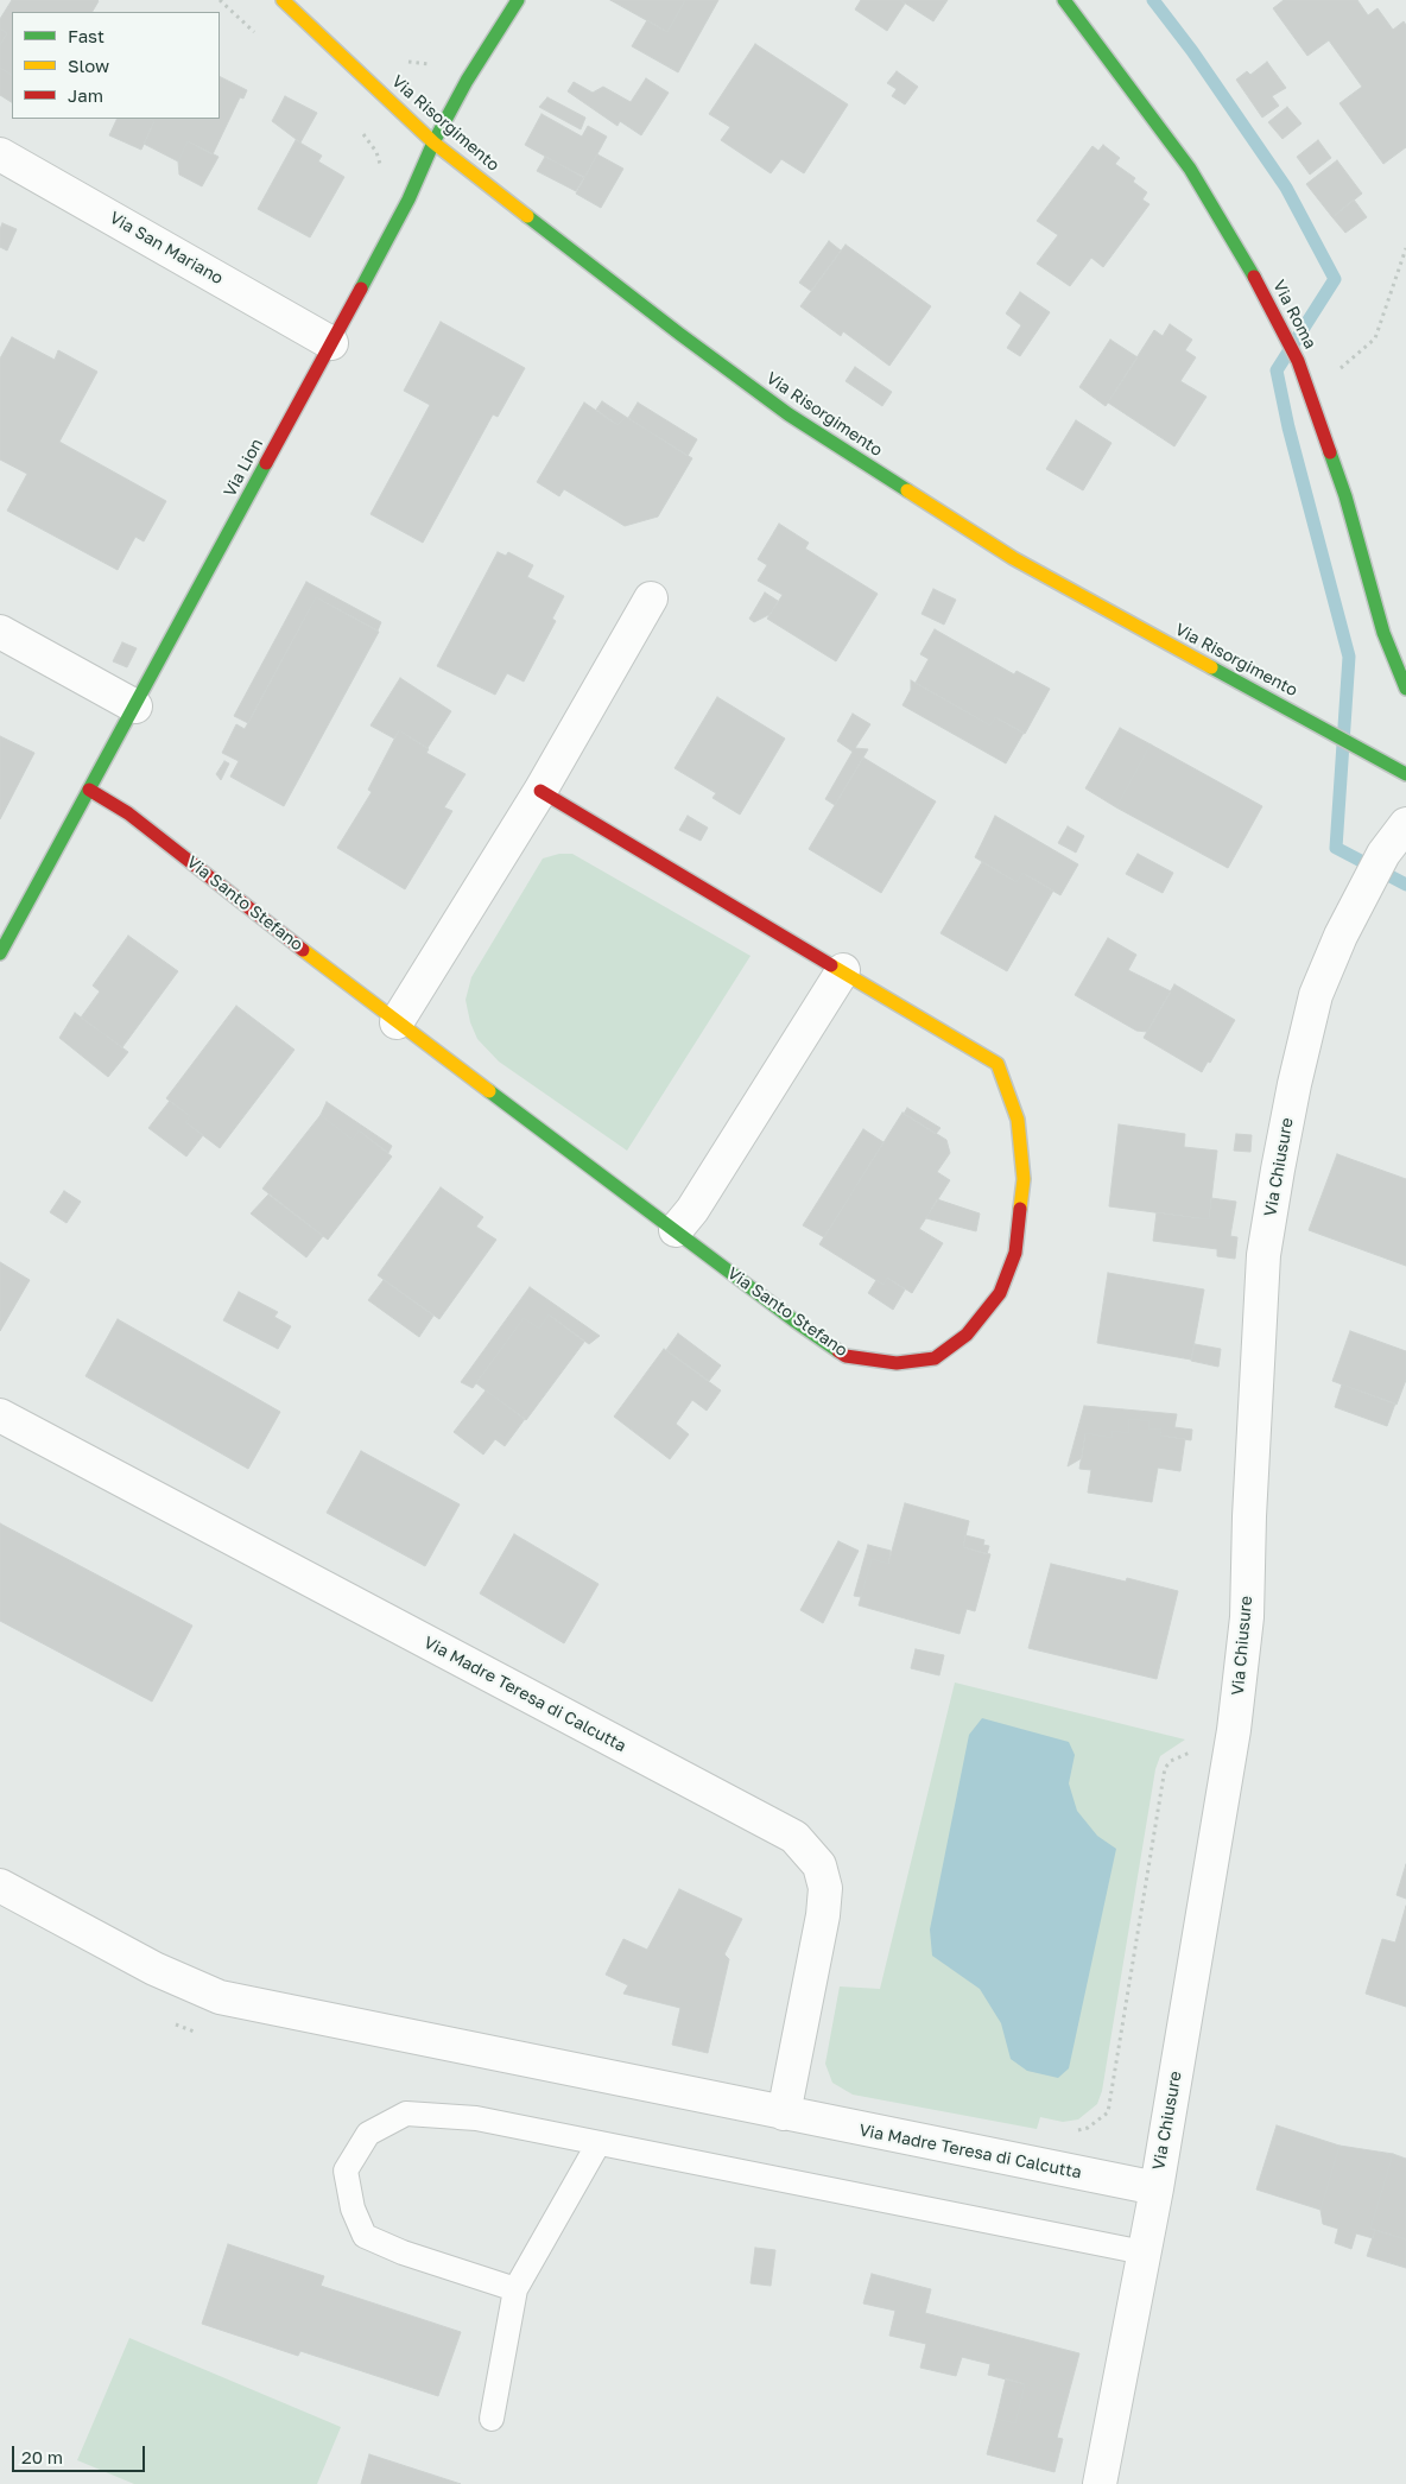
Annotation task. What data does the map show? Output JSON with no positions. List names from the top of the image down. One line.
{"streets":{"street":["Via Risorgimento","Via San Mariano","Via Roma","Via Lion","Via Santo Stefano","Via Chiusure","Via Madre Teresa di Calcutta"]},"crossings":[["Via Risorgimento","Via Lion"],["Via San Mariano","Via Lion"],["Via Lion","Via Santo Stefano"],["Via Chiusure","Via Madre Teresa di Calcutta"]],"legend":["Fast","Slow","Jam"],"scale_bar":"20 m"}
